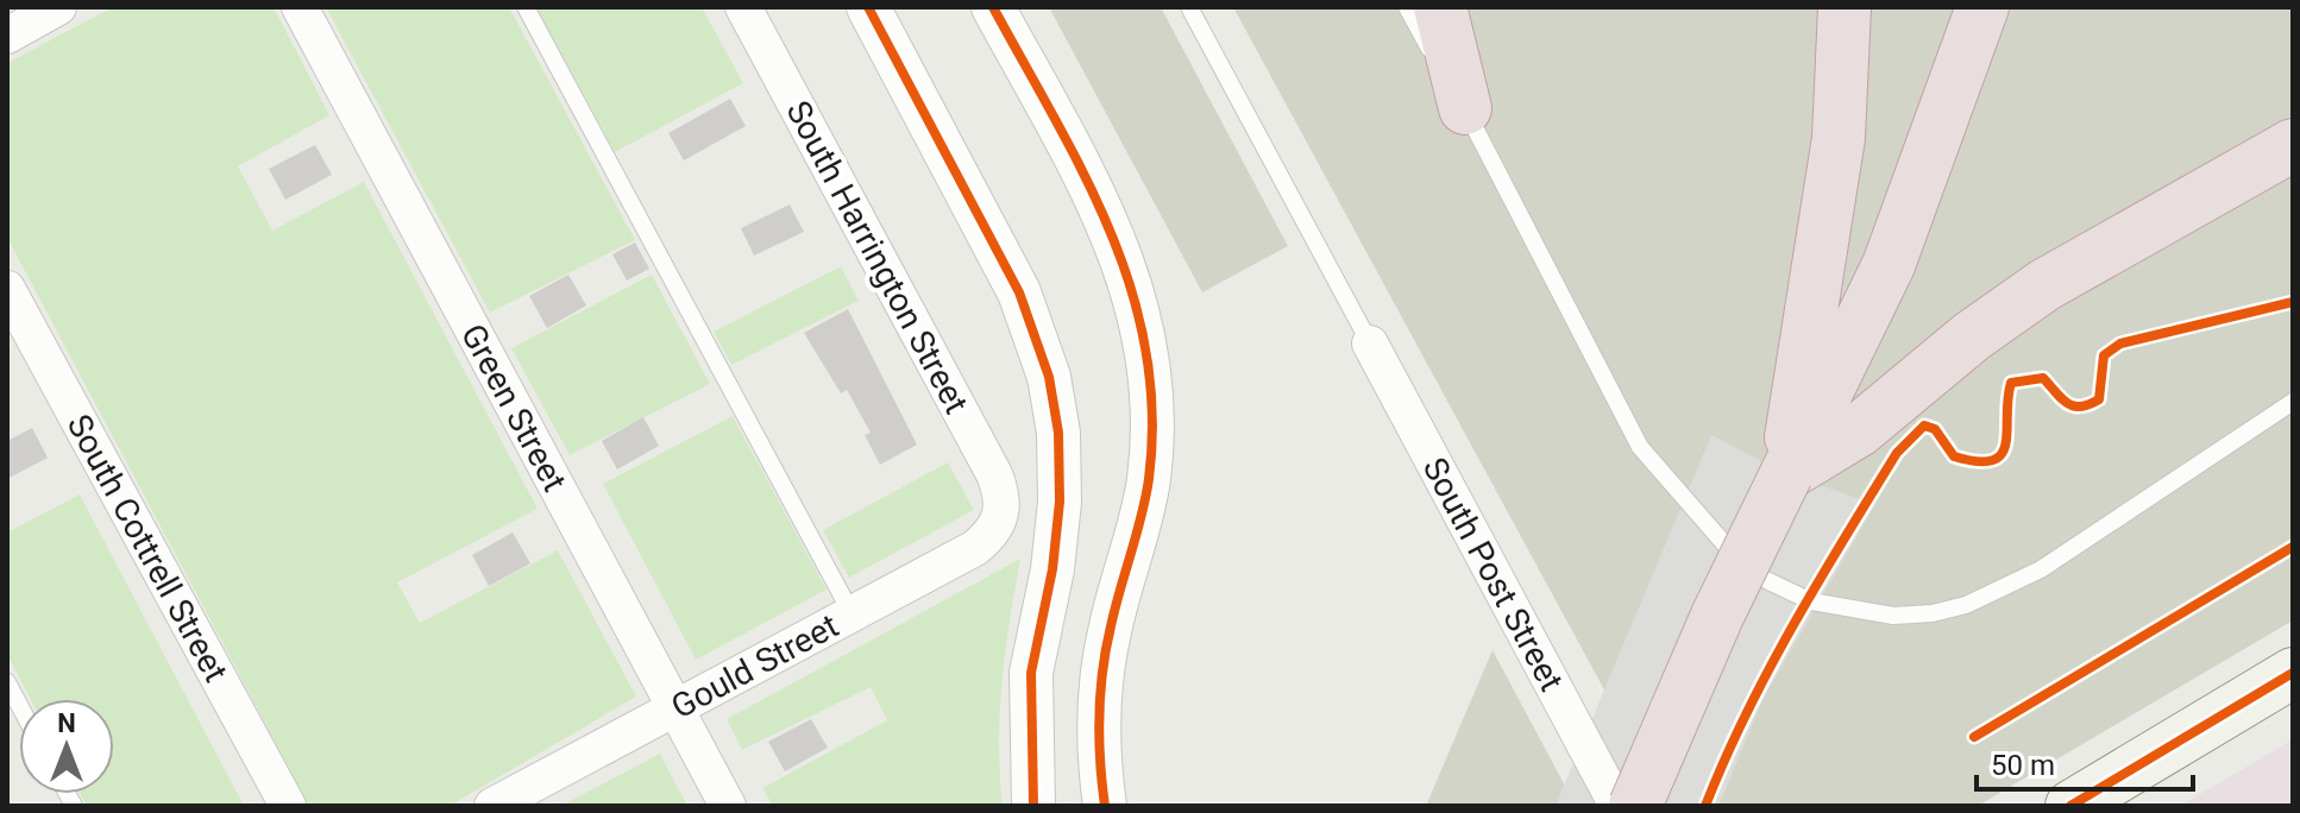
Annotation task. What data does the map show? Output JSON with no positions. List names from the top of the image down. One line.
{"streets":{"street":["South Harrington Street","Green Street","South Cottrell Street","South Post Street","Gould Street"]},"crossings":[["South Harrington Street","Gould Street"],["Green Street","Gould Street"]],"scale_bar":"50 m","north":"top"}
